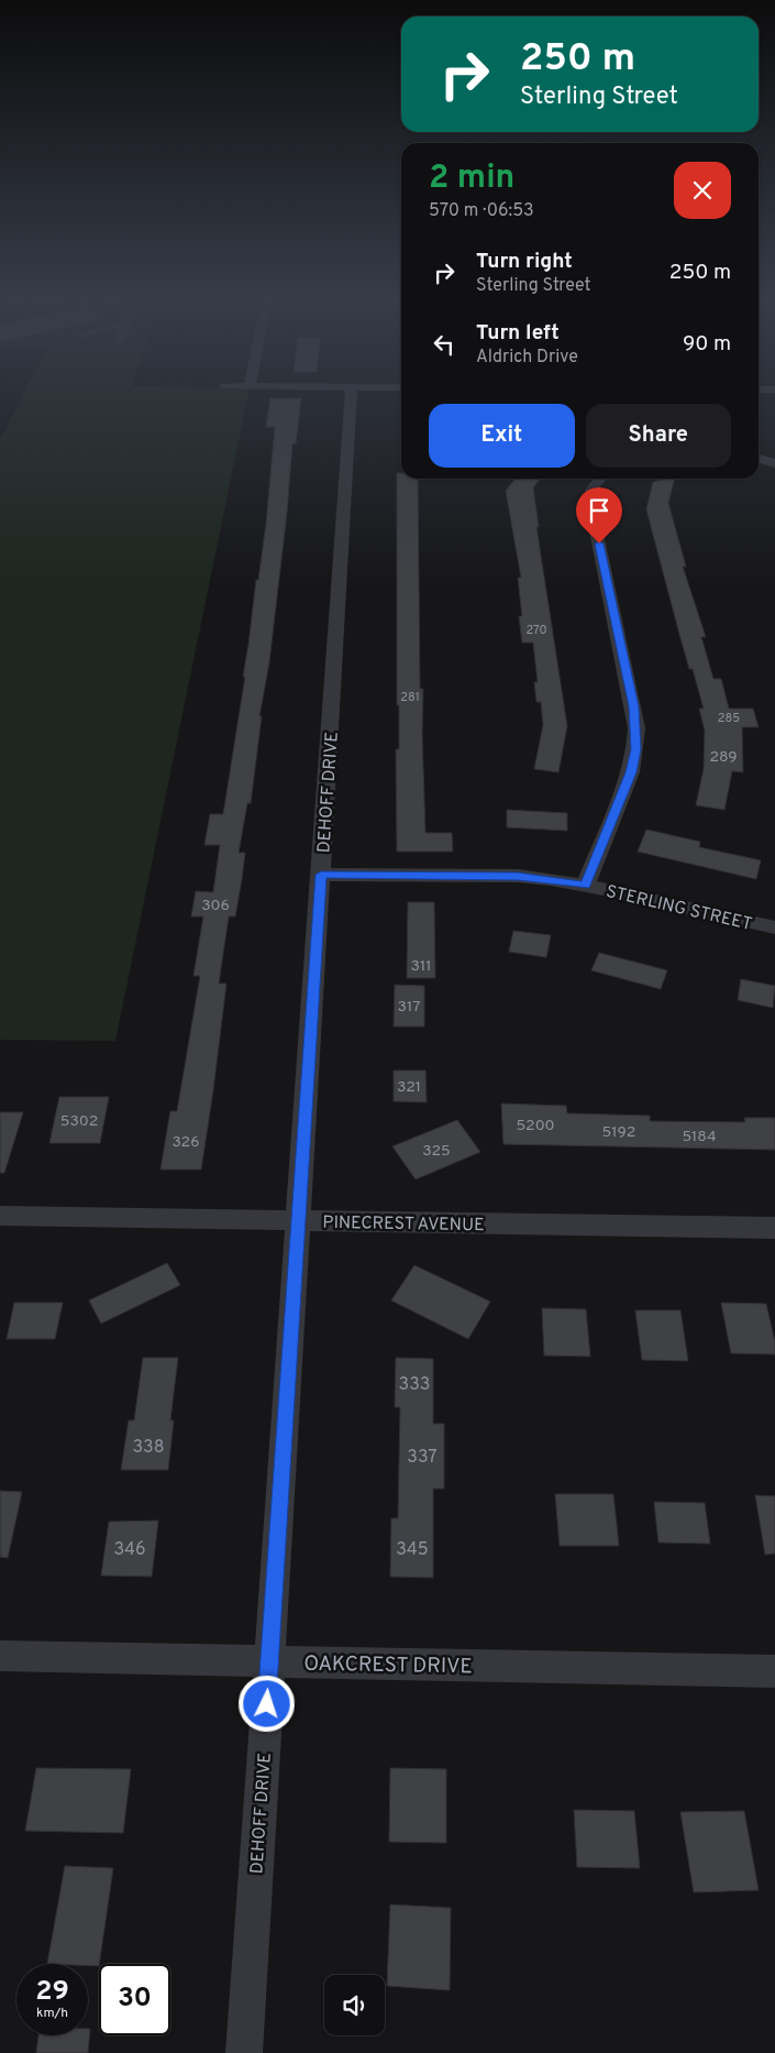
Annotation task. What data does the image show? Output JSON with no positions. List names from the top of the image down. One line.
{"streets":{"street":["DEHOFF DRIVE","STERLING STREET","PINECREST AVENUE","OAKCREST DRIVE"]},"crossings":[["DEHOFF DRIVE","STERLING STREET"],["DEHOFF DRIVE","PINECREST AVENUE"],["DEHOFF DRIVE","OAKCREST DRIVE"]],"house_numbers":["270","281","285","289","306","311","317","321","5302","5200","5192","5184","326","325","333","338","337","346","345"],"page":{"turn":["250 m","Sterling Street"],"heading":["2 min","570 m · 06:53"],"list":[{"name":"Turn right","note":"Sterling Street","value":"250 m"},{"name":"Turn left","note":"Aldrich Drive","value":"90 m"}],"buttons":["Exit","Share"],"speed":"29 km/h","limit":"30"}}
